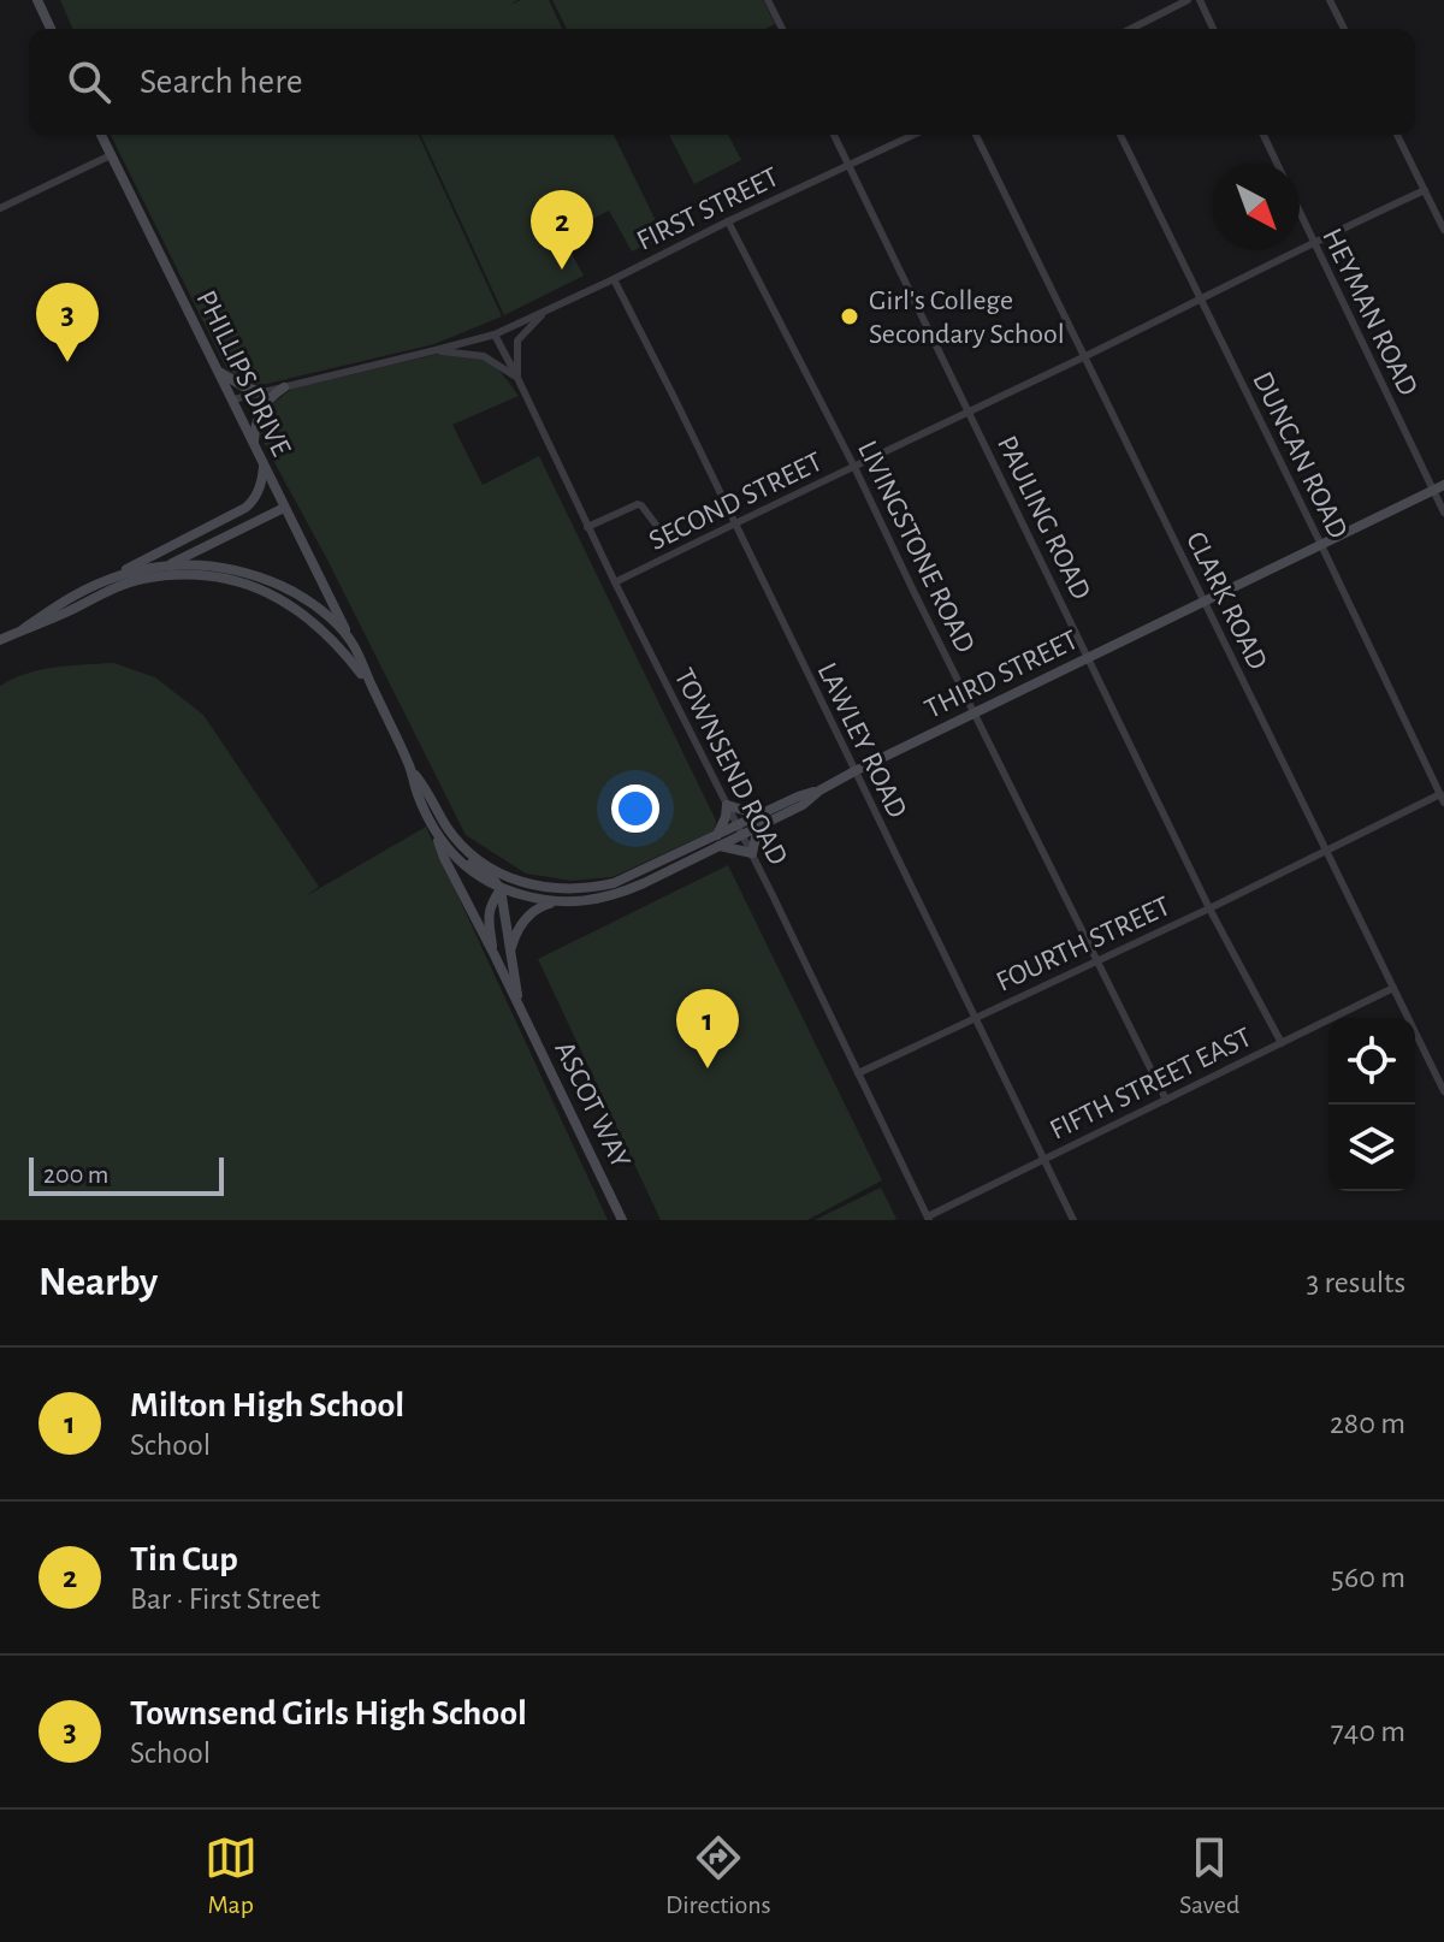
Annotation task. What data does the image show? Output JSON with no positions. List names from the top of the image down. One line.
{"streets":{"main road":["PHILLIPS DRIVE","THIRD STREET","ASCOT WAY"],"street":["FIRST STREET","HEYMAN ROAD","DUNCAN ROAD","SECOND STREET","PAULING ROAD","LIVINGSTONE ROAD","CLARK ROAD","LAWLEY ROAD","TOWNSEND ROAD","FOURTH STREET","FIFTH STREET EAST"]},"crossings":[["FIRST STREET","PHILLIPS DRIVE"],["FIRST STREET","PAULING ROAD"],["FIRST STREET","LIVINGSTONE ROAD"],["FIRST STREET","LAWLEY ROAD"],["FIRST STREET","TOWNSEND ROAD"],["HEYMAN ROAD","SECOND STREET"],["HEYMAN ROAD","THIRD STREET"],["DUNCAN ROAD","SECOND STREET"],["DUNCAN ROAD","THIRD STREET"],["DUNCAN ROAD","FOURTH STREET"],["SECOND STREET","PAULING ROAD"],["SECOND STREET","LIVINGSTONE ROAD"],["SECOND STREET","CLARK ROAD"],["SECOND STREET","LAWLEY ROAD"],["SECOND STREET","TOWNSEND ROAD"],["PAULING ROAD","THIRD STREET"],["PAULING ROAD","FOURTH STREET"],["PAULING ROAD","FIFTH STREET EAST"],["LIVINGSTONE ROAD","THIRD STREET"],["LIVINGSTONE ROAD","FOURTH STREET"],["LIVINGSTONE ROAD","FIFTH STREET EAST"],["CLARK ROAD","THIRD STREET"],["CLARK ROAD","FOURTH STREET"],["CLARK ROAD","FIFTH STREET EAST"],["THIRD STREET","LAWLEY ROAD"],["THIRD STREET","TOWNSEND ROAD"],["LAWLEY ROAD","FOURTH STREET"],["LAWLEY ROAD","FIFTH STREET EAST"],["TOWNSEND ROAD","FOURTH STREET"],["TOWNSEND ROAD","FIFTH STREET EAST"]],"places":["Girl's College Secondary School"],"scale_bar":"200 m","north":"bottom right","page":{"search":"Search here","pins":["2","3","1"],"scale":"200 m","heading":["Nearby","3 results"],"list":[{"mark":"1","name":"Milton High School","note":"School","value":"280 m"},{"mark":"2","name":"Tin Cup","note":"Bar · First Street","value":"560 m"},{"mark":"3","name":"Townsend Girls High School","note":"School","value":"740 m"}],"nav":["Map","Directions","Saved"]}}
